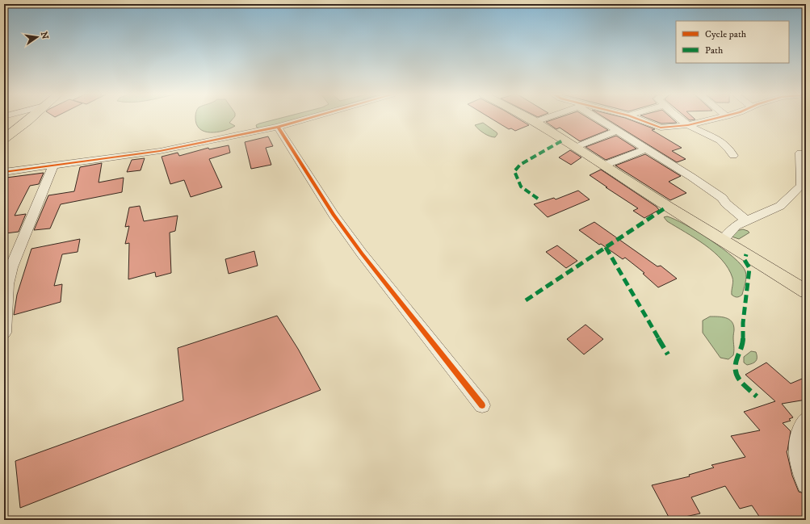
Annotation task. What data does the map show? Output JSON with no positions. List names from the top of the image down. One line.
{"legend":["Cycle path","Path"],"north":"right"}
